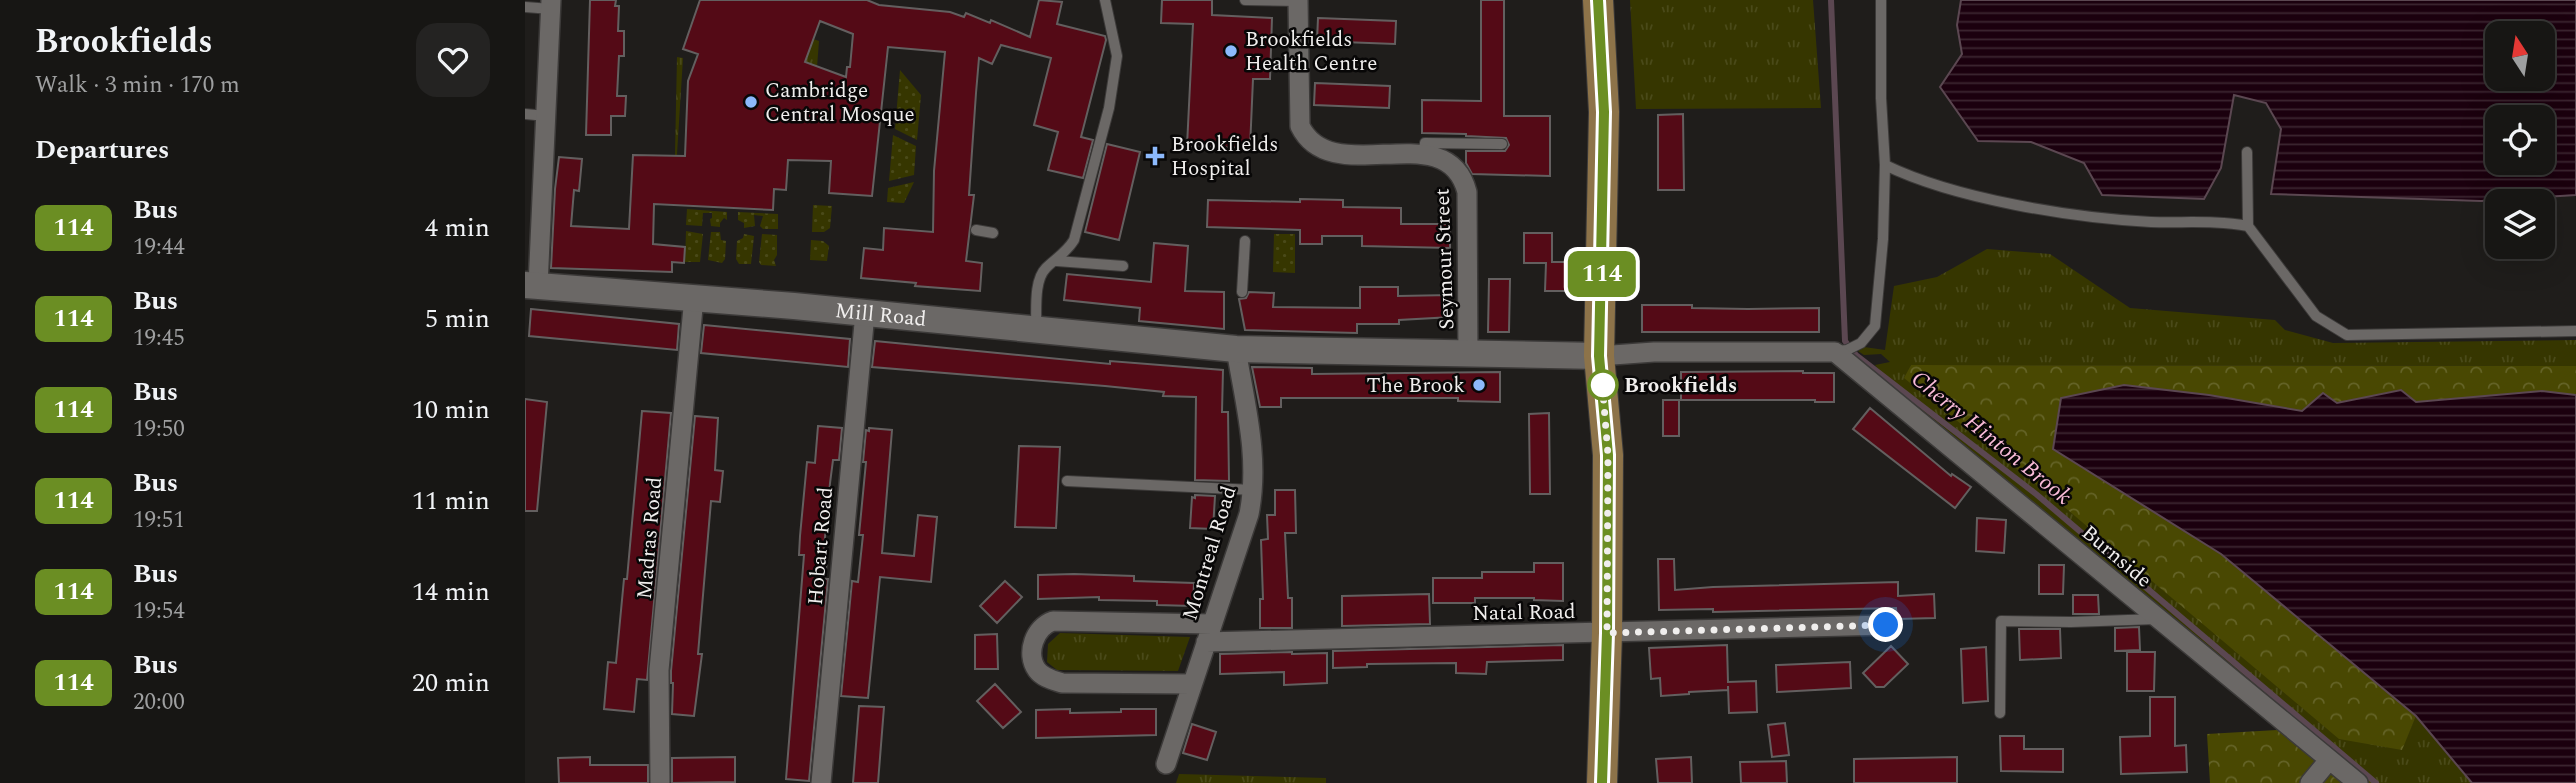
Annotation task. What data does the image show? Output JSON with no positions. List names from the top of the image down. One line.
{"streets":{"street":["Seymour Street","Mill Road","Madras Road","Hobart Road","Montreal Road","Burnside","Natal Road"]},"crossings":[["Mill Road","Madras Road"],["Mill Road","Hobart Road"],["Mill Road","Montreal Road"],["Montreal Road","Natal Road"]],"water":["Cherry Hinton Brook"],"places":{"other":["Brookfields Health Centre","Cambridge Central Mosque","The Brook","Brookfields"],"health":["Brookfields Hospital"]},"lines":["bus line 114"],"north":"top","page":{"heading":[["Brookfields","Walk · 3 min · 170 m"],"Departures"],"on_map":"114","list":[{"mark":"114","name":"Bus","note":"19:44","value":"4 min"},{"mark":"114","name":"Bus","note":"19:45","value":"5 min"},{"mark":"114","name":"Bus","note":"19:50","value":"10 min"},{"mark":"114","name":"Bus","note":"19:51","value":"11 min"},{"mark":"114","name":"Bus","note":"19:54","value":"14 min"},{"mark":"114","name":"Bus","note":"20:00","value":"20 min"}]}}
